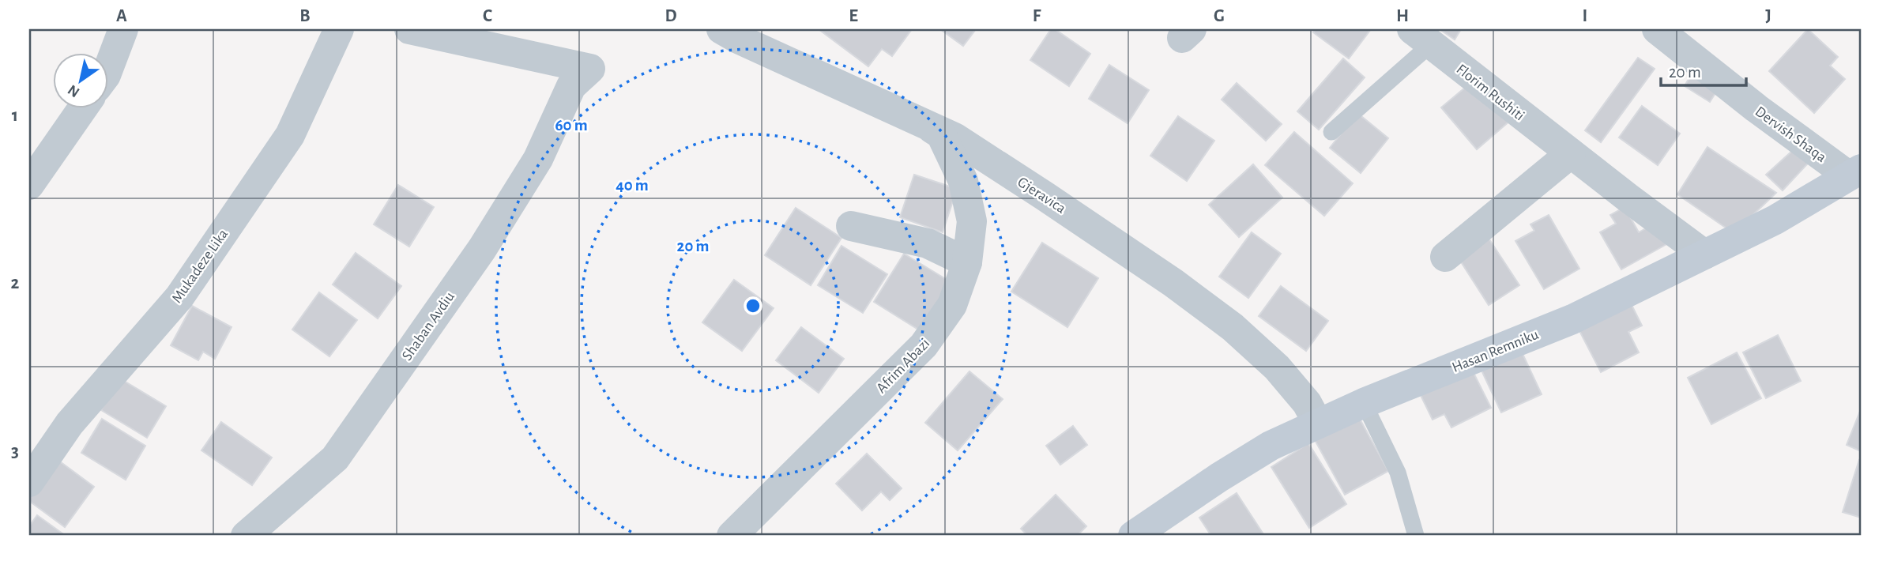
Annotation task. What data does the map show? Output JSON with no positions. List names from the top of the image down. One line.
{"streets":{"street":["Florim Rushiti","Dervish Shaqa","Gjeravica","Mukadeze Lika","Shaban Avdiu","Hasan Remniku","Afrim Abazi"]},"crossings":[["Florim Rushiti","Hasan Remniku"],["Dervish Shaqa","Hasan Remniku"],["Gjeravica","Hasan Remniku"],["Gjeravica","Afrim Abazi"]],"scale_bar":"20 m","north":"bottom left","grid":{"columns":["A","B","C","D","E","F","G","H","I","J"],"rows":["1","2","3"]},"rings":["60 m","40 m","20 m"]}
